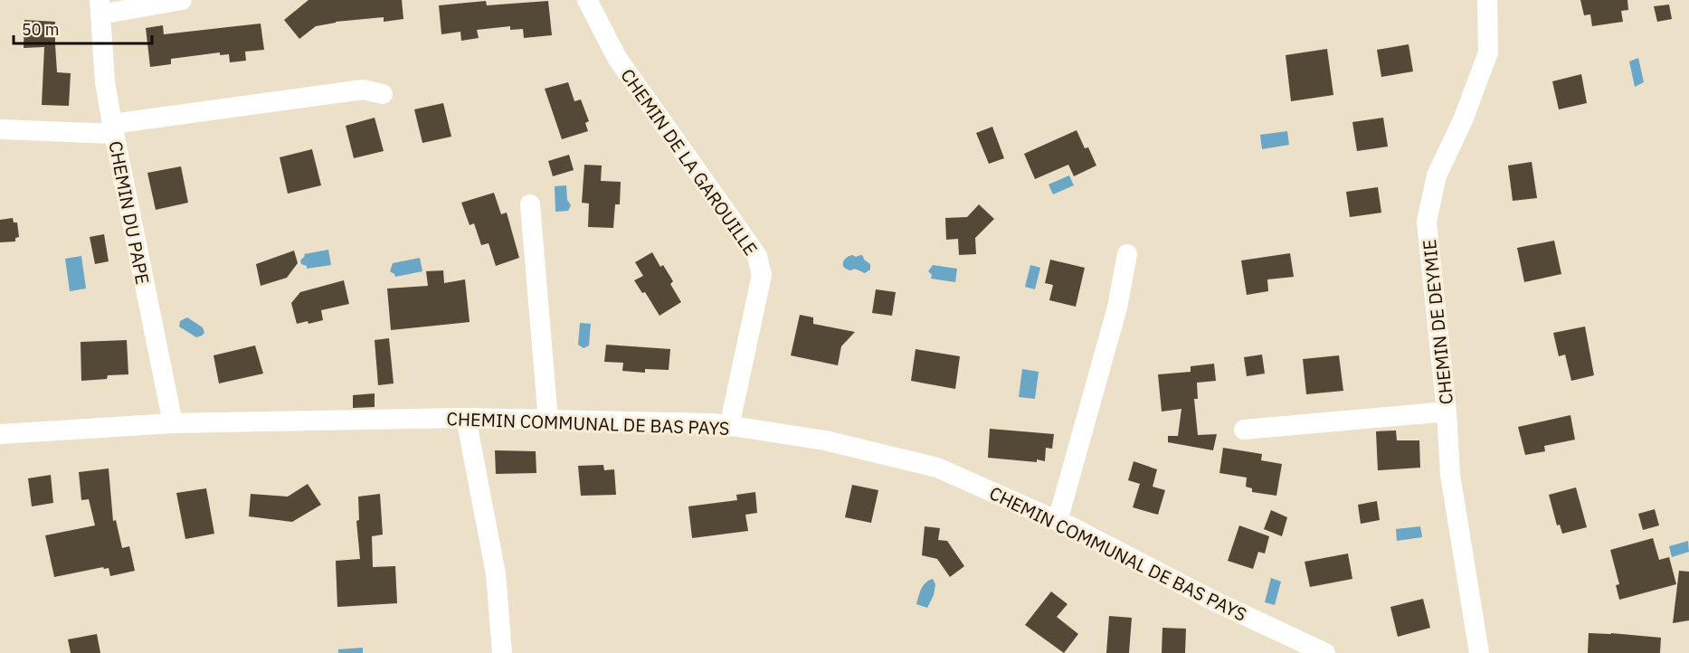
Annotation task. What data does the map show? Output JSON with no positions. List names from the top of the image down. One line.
{"streets":{"street":["CHEMIN DE LA GAROUILLE","CHEMIN DU PAPE","CHEMIN DE DEYMIE","CHEMIN COMMUNAL DE BAS PAYS"]},"crossings":[["CHEMIN DE LA GAROUILLE","CHEMIN COMMUNAL DE BAS PAYS"],["CHEMIN DU PAPE","CHEMIN COMMUNAL DE BAS PAYS"]],"scale_bar":"50 m"}
